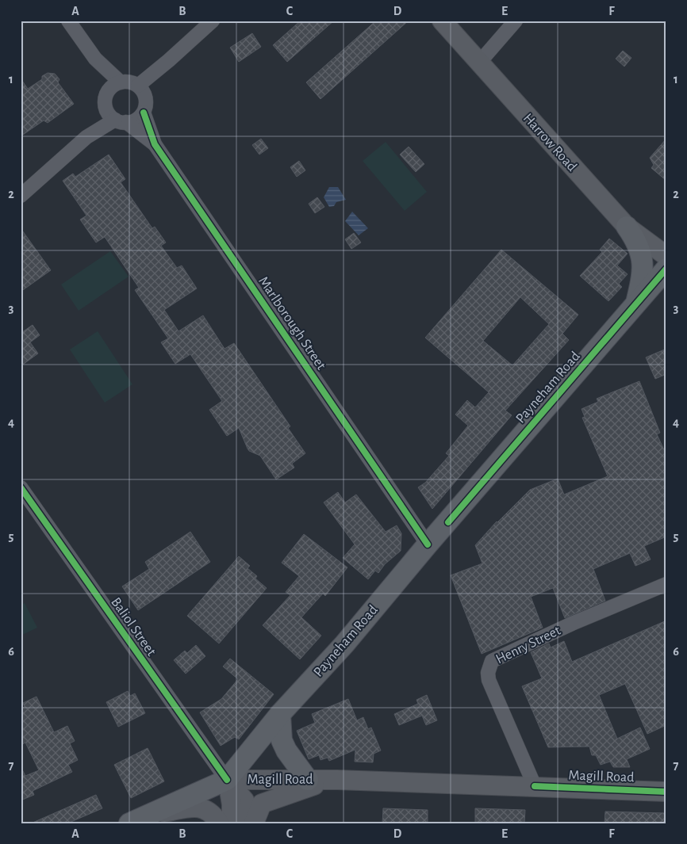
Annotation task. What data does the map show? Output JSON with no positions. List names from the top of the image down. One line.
{"streets":{"main road":["Harrow Road","Payneham Road","Magill Road"],"street":["Marlborough Street","Baliol Street","Henry Street"]},"crossings":[["Marlborough Street","Payneham Road"],["Payneham Road","Baliol Street"],["Payneham Road","Magill Road"],["Baliol Street","Magill Road"],["Henry Street","Magill Road"]],"grid":{"columns":["A","B","C","D","E","F"],"rows":["1","2","3","4","5","6","7"]}}
